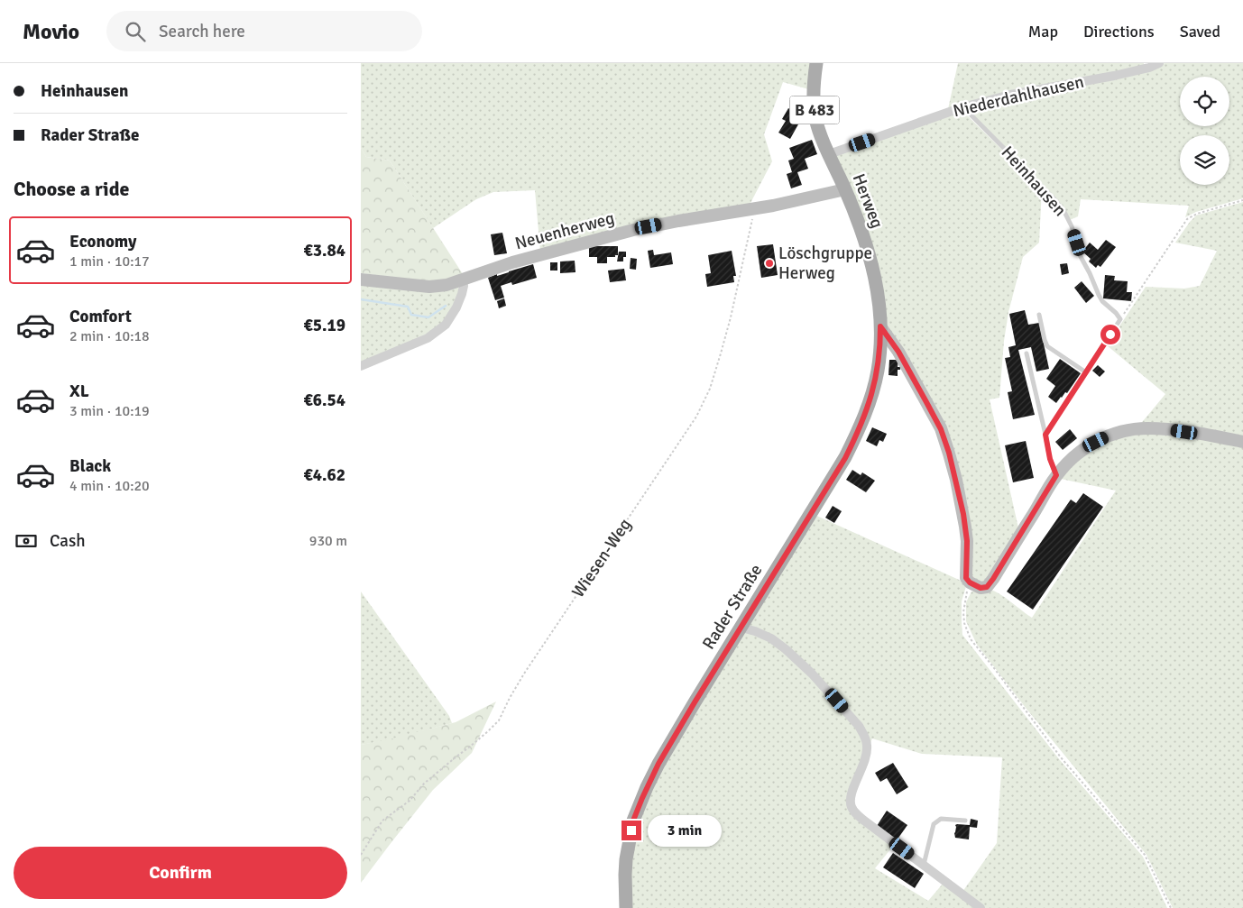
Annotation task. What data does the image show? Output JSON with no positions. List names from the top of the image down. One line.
{"streets":{"main road":["B 483","Herweg","Rader Straße"],"street":["Niederdahlhausen","Neuenherweg"],"lane":["Heinhausen"],"path":["Wiesen-Weg"]},"crossings":[["Niederdahlhausen","Heinhausen"],["Niederdahlhausen","Herweg"],["Herweg","Neuenherweg"],["Herweg","Rader Straße"],["Neuenherweg","Wiesen-Weg"]],"places":["Löschgruppe Herweg"],"page":{"header":"Movio","search":"Search here","nav":["Map","Directions","Saved"],"banner":["Heinhausen","Rader Straße"],"heading":"Choose a ride","list":[{"name":"Economy","note":"1 min · 10:17","value":"€3.84"},{"name":"Comfort","note":"2 min · 10:18","value":"€5.19"},{"name":"XL","note":"3 min · 10:19","value":"€6.54"},{"name":"Black","note":"4 min · 10:20","value":"€4.62"}],"pay":["Cash","930 m"],"bubble":"3 min","buttons":"Confirm"}}
